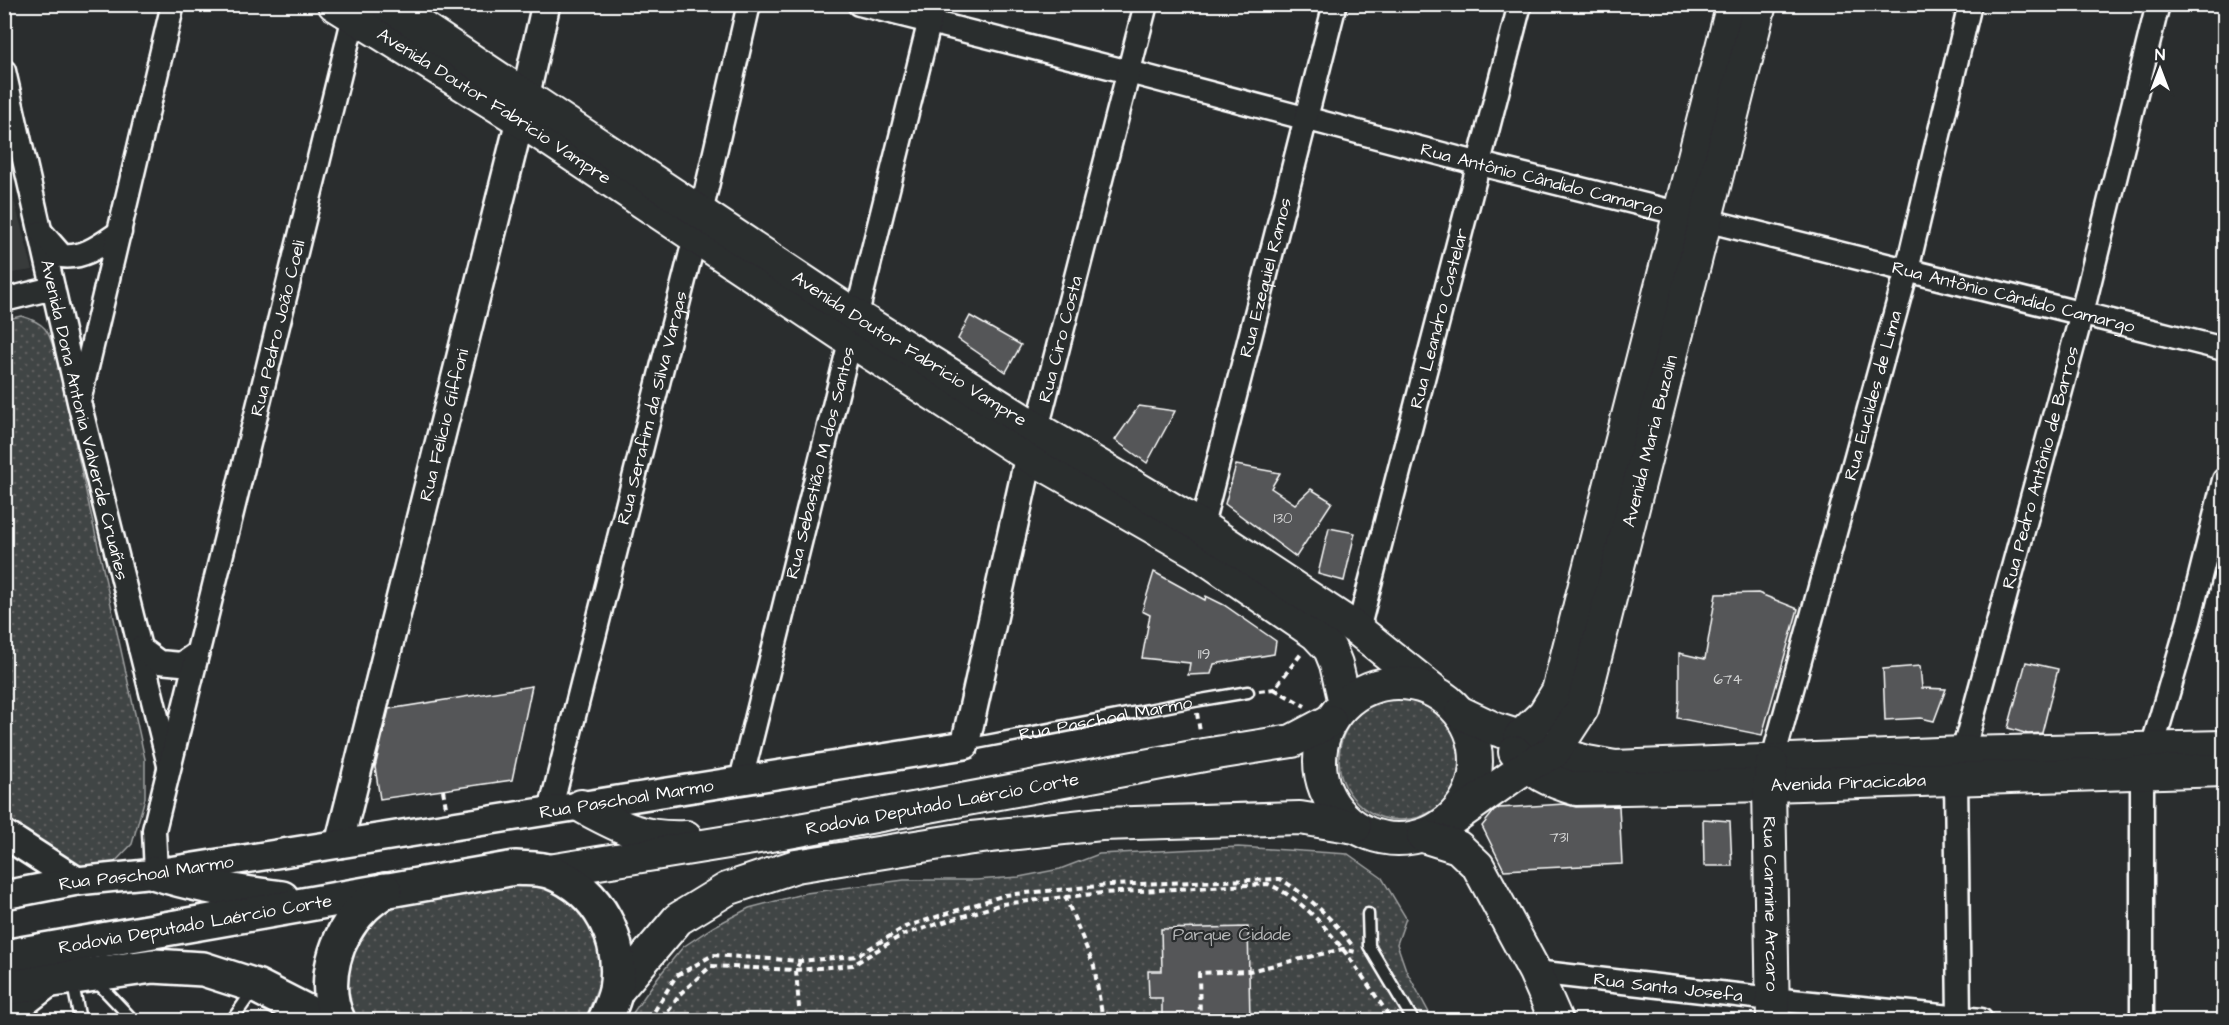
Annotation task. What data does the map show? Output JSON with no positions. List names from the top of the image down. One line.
{"streets":{"main road":["Avenida Doutor Fabricio Vampre","Avenida Maria Buzolin","Avenida Piracicaba","Rodovia Deputado Laércio Corte","Rua Carmine Arcaro"],"street":["Rua Antônio Cândido Camargo","Rua Ezequiel Ramos","Rua Leandro Castelar","Rua Pedro João Coeli","Rua Ciro Costa","Rua Euclides de Lima","Rua Serafim da Silva Vargas","Avenida Dona Antonia Valverde Cruañes","Rua Felício Giffoni","Rua Sebastião M dos Santos","Rua Pedro Antônio de Barros","Rua Paschoal Marmo","Rua Santa Josefa"]},"crossings":[["Avenida Doutor Fabricio Vampre","Rua Ezequiel Ramos"],["Avenida Doutor Fabricio Vampre","Rua Leandro Castelar"],["Avenida Doutor Fabricio Vampre","Rua Pedro João Coeli"],["Avenida Doutor Fabricio Vampre","Rua Ciro Costa"],["Avenida Doutor Fabricio Vampre","Rua Serafim da Silva Vargas"],["Avenida Doutor Fabricio Vampre","Rua Felício Giffoni"],["Avenida Doutor Fabricio Vampre","Avenida Maria Buzolin"],["Avenida Doutor Fabricio Vampre","Rua Sebastião M dos Santos"],["Avenida Doutor Fabricio Vampre","Avenida Piracicaba"],["Avenida Doutor Fabricio Vampre","Rodovia Deputado Laércio Corte"],["Rua Antônio Cândido Camargo","Rua Ezequiel Ramos"],["Rua Antônio Cândido Camargo","Rua Leandro Castelar"],["Rua Antônio Cândido Camargo","Rua Ciro Costa"],["Rua Antônio Cândido Camargo","Rua Euclides de Lima"],["Rua Antônio Cândido Camargo","Avenida Maria Buzolin"],["Rua Antônio Cândido Camargo","Rua Sebastião M dos Santos"],["Rua Antônio Cândido Camargo","Rua Pedro Antônio de Barros"],["Rua Pedro João Coeli","Avenida Dona Antonia Valverde Cruañes"],["Rua Pedro João Coeli","Rua Paschoal Marmo"],["Rua Ciro Costa","Rua Paschoal Marmo"],["Rua Euclides de Lima","Avenida Piracicaba"],["Rua Euclides de Lima","Rua Carmine Arcaro"],["Rua Serafim da Silva Vargas","Rua Paschoal Marmo"],["Rua Felício Giffoni","Rua Paschoal Marmo"],["Avenida Maria Buzolin","Avenida Piracicaba"],["Avenida Maria Buzolin","Rodovia Deputado Laércio Corte"],["Rua Sebastião M dos Santos","Rua Paschoal Marmo"],["Rua Pedro Antônio de Barros","Avenida Piracicaba"],["Rua Pedro Antônio de Barros","Rua Santa Josefa"],["Avenida Piracicaba","Rodovia Deputado Laércio Corte"],["Avenida Piracicaba","Rua Carmine Arcaro"],["Rua Carmine Arcaro","Rua Santa Josefa"]],"parks":["Parque Cidade"],"house_numbers":["130","119","674","731"],"north":"top"}
